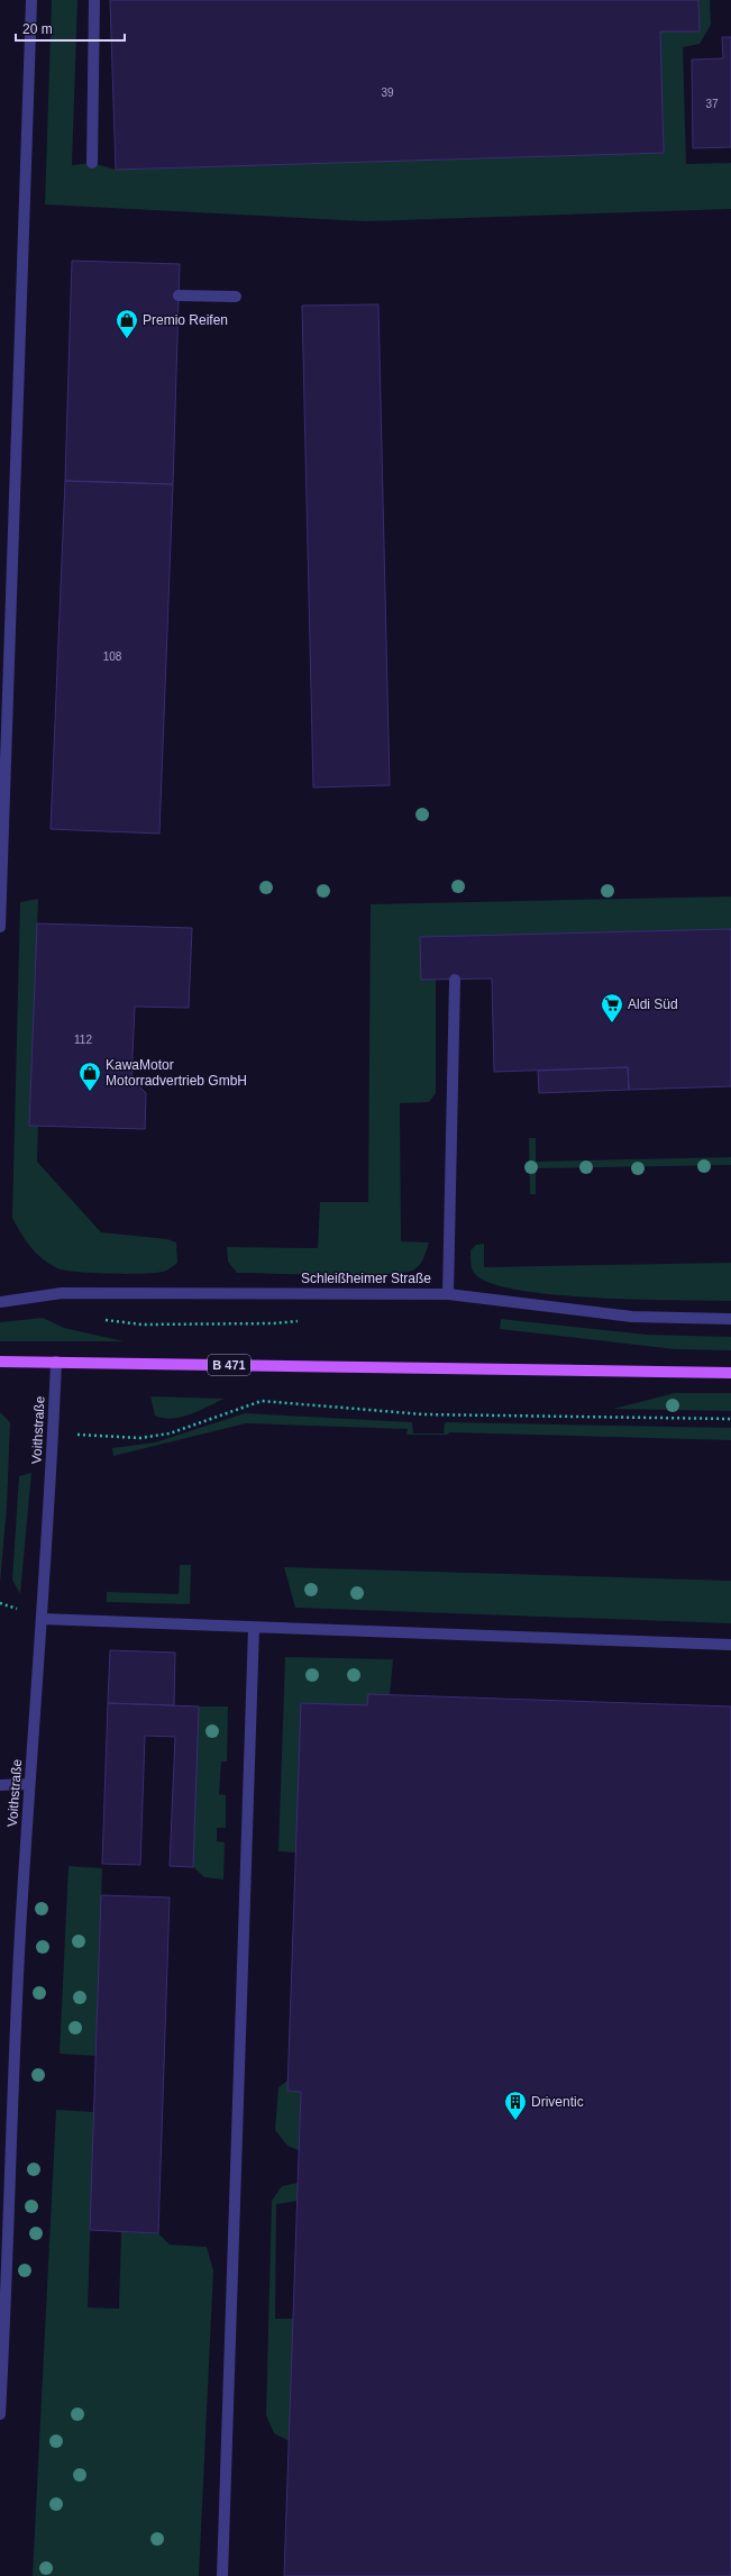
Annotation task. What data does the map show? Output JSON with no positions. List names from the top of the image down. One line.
{"streets":{"main road":["B 471"],"street":["Schleißheimer Straße","Voithstraße"]},"crossings":[["B 471","Voithstraße"]],"places":{"shop":["Premio Reifen","KawaMotor Motorradvertrieb GmbH"],"supermarket":["Aldi Süd"],"building":["Driventic"]},"house_numbers":["39","37","108","112"],"scale_bar":"20 m"}
